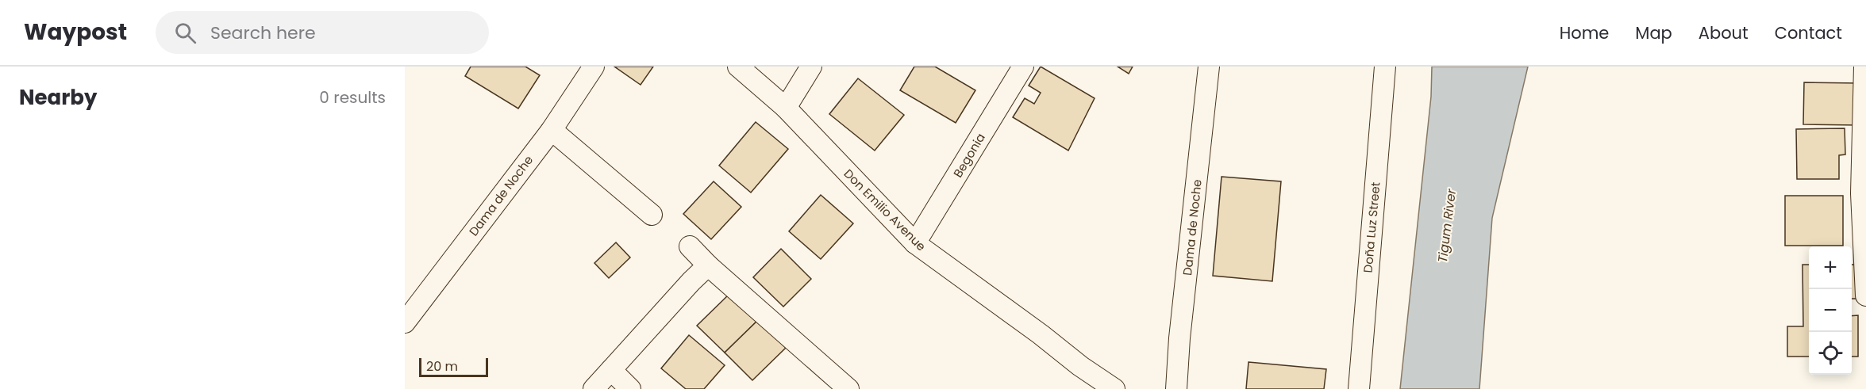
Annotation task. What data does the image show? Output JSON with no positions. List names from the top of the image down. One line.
{"streets":{"street":["Begonia","Dama de Noche","Don Emilio Avenue","Doña Luz Street"]},"crossings":[["Begonia","Don Emilio Avenue"]],"water":["Tigum River"],"scale_bar":"20 m","page":{"header":"Waypost","search":"Search here","nav":["Home","Map","About","Contact"],"heading":["Nearby","0 results"],"map_buttons":["+","−"],"scale":"20 m"}}
